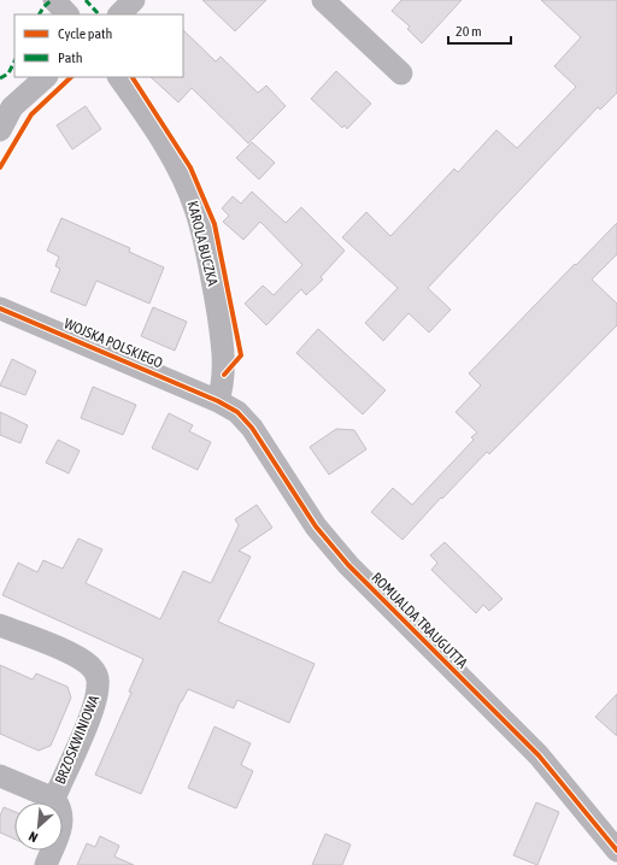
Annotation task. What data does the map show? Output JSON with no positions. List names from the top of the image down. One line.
{"streets":{"street":["KAROLA BUCZKA","WOJSKA POLSKIEGO","ROMUALDA TRAUGUTTA","BRZOSKWINIOWA"]},"crossings":[["KAROLA BUCZKA","WOJSKA POLSKIEGO"],["KAROLA BUCZKA","ROMUALDA TRAUGUTTA"],["WOJSKA POLSKIEGO","ROMUALDA TRAUGUTTA"]],"legend":["Cycle path","Path"],"scale_bar":"20 m","north":"bottom left"}
